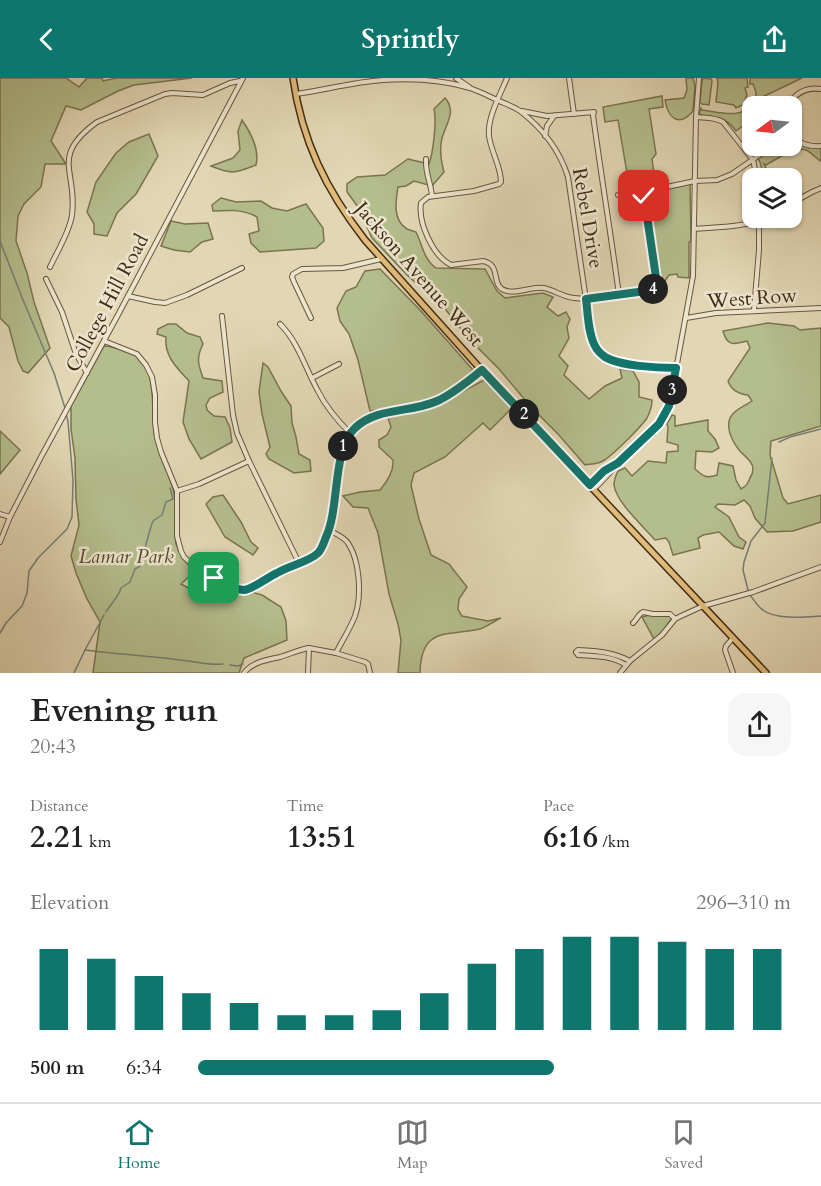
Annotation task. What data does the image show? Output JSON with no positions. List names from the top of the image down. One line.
{"streets":{"main road":["Jackson Avenue West"],"street":["Rebel Drive","West Row","College Hill Road"]},"crossings":[["Rebel Drive","Jackson Avenue West"]],"parks":["Lamar Park"],"north":"left","page":{"header":"Sprintly","pins":["4","3","2","1"],"heading":["Evening run","20:43"],"stats":[["Distance","2.21 km"],["Time","13:51"],["Pace","6:16 /km"]],"chart":["Elevation","296–310 m"],"list":[{"name":"500 m","note":"6:34"}],"tabs":["Home","Map","Saved"]}}
